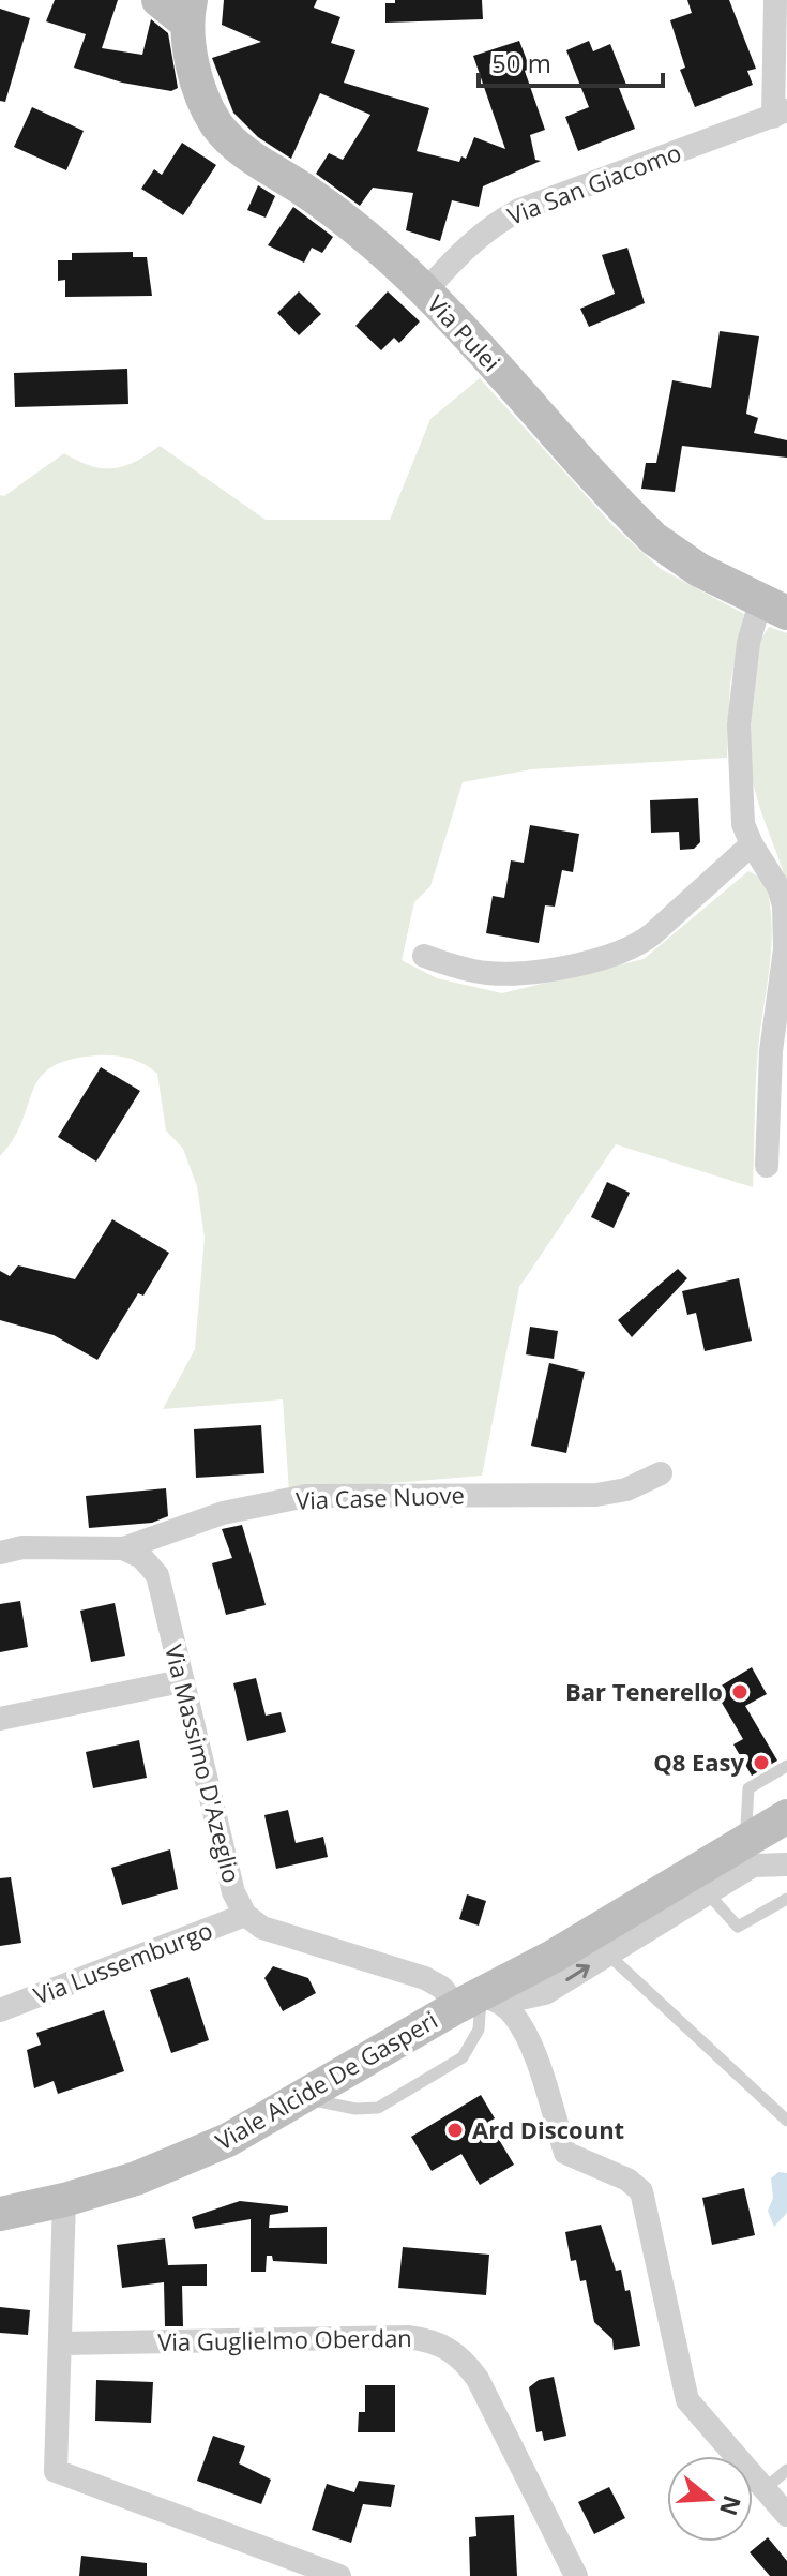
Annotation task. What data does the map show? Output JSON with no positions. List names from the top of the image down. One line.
{"streets":{"main road":["Via Pulei","Viale Alcide De Gasperi"],"street":["Via San Giacomo","Via Case Nuove","Via Massimo D'Azeglio","Via Lussemburgo","Via Guglielmo Oberdan"]},"crossings":[["Via San Giacomo","Via Pulei"],["Via Case Nuove","Via Massimo D'Azeglio"],["Via Massimo D'Azeglio","Via Lussemburgo"],["Via Massimo D'Azeglio","Viale Alcide De Gasperi"]],"places":["Bar Tenerello","Q8 Easy","Ard Discount"],"scale_bar":"50 m","north":"right"}
